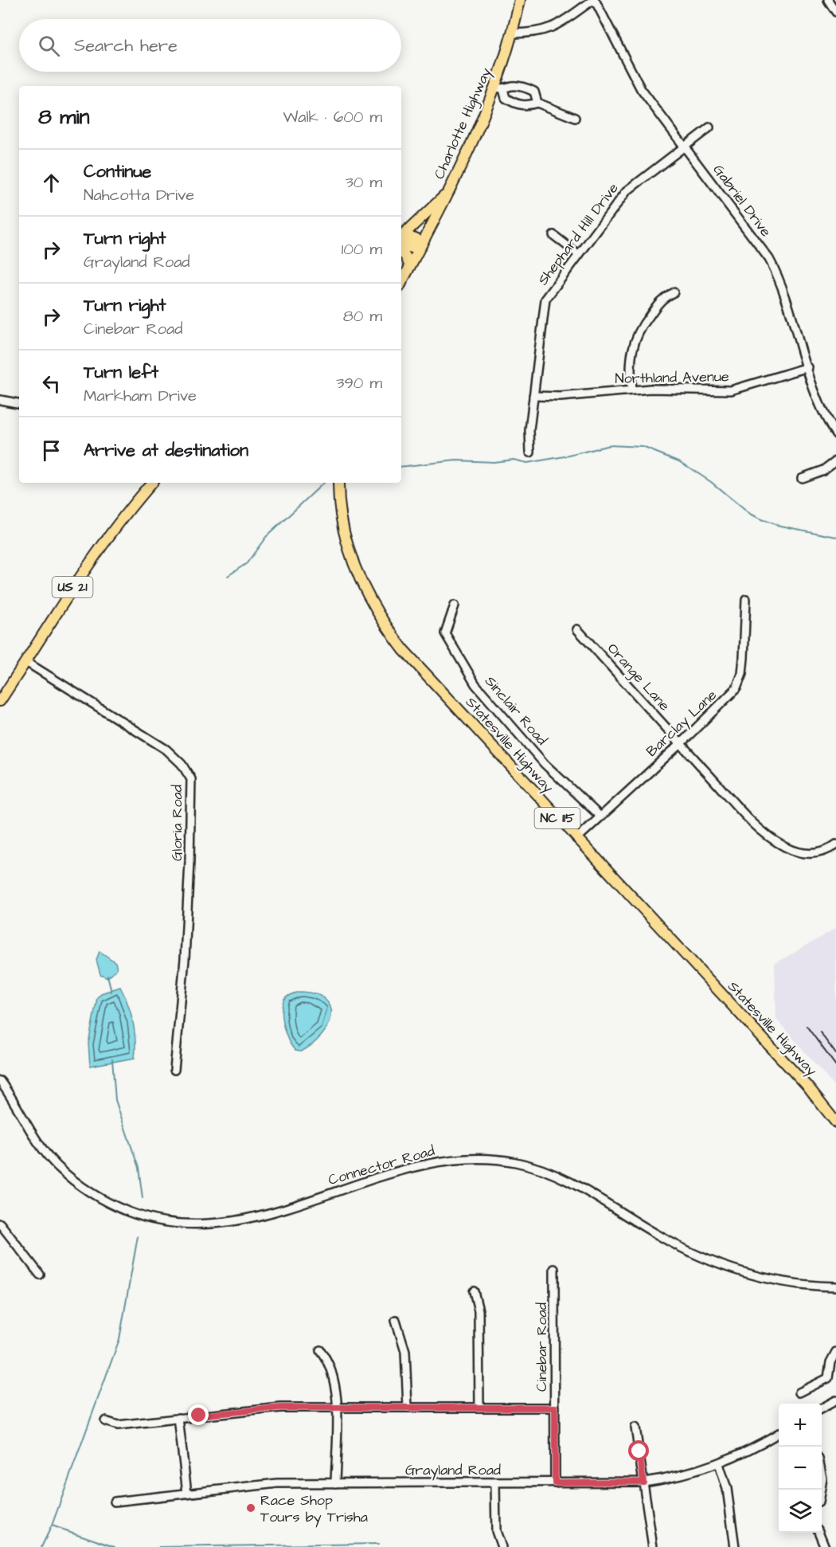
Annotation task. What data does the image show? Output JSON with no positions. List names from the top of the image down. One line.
{"streets":{"main road":["Charlotte Highway","US 21","Statesville Highway","NC 115"],"street":["Gabriel Drive","Shephard Hill Drive","Northland Avenue","Orange Lane","Sinclair Road","Barclay Lane","Gloria Road","Connector Road","Cinebar Road","Grayland Road"]},"crossings":[["Gabriel Drive","Shephard Hill Drive"],["Gabriel Drive","Northland Avenue"],["Shephard Hill Drive","Northland Avenue"],["US 21","Gloria Road"],["Orange Lane","Barclay Lane"],["Sinclair Road","Barclay Lane"],["Barclay Lane","Statesville Highway"],["Cinebar Road","Grayland Road"]],"places":["Race Shop Tours by Trisha"],"page":{"search":"Search here","heading":["8 min","Walk · 600 m"],"list":[["Continue","Nahcotta Drive","30 m"],["Turn right","Grayland Road","100 m"],["Turn right","Cinebar Road","80 m"],["Turn left","Markham Drive","390 m"],"Arrive at destination"],"map_buttons":["+","−"]}}
